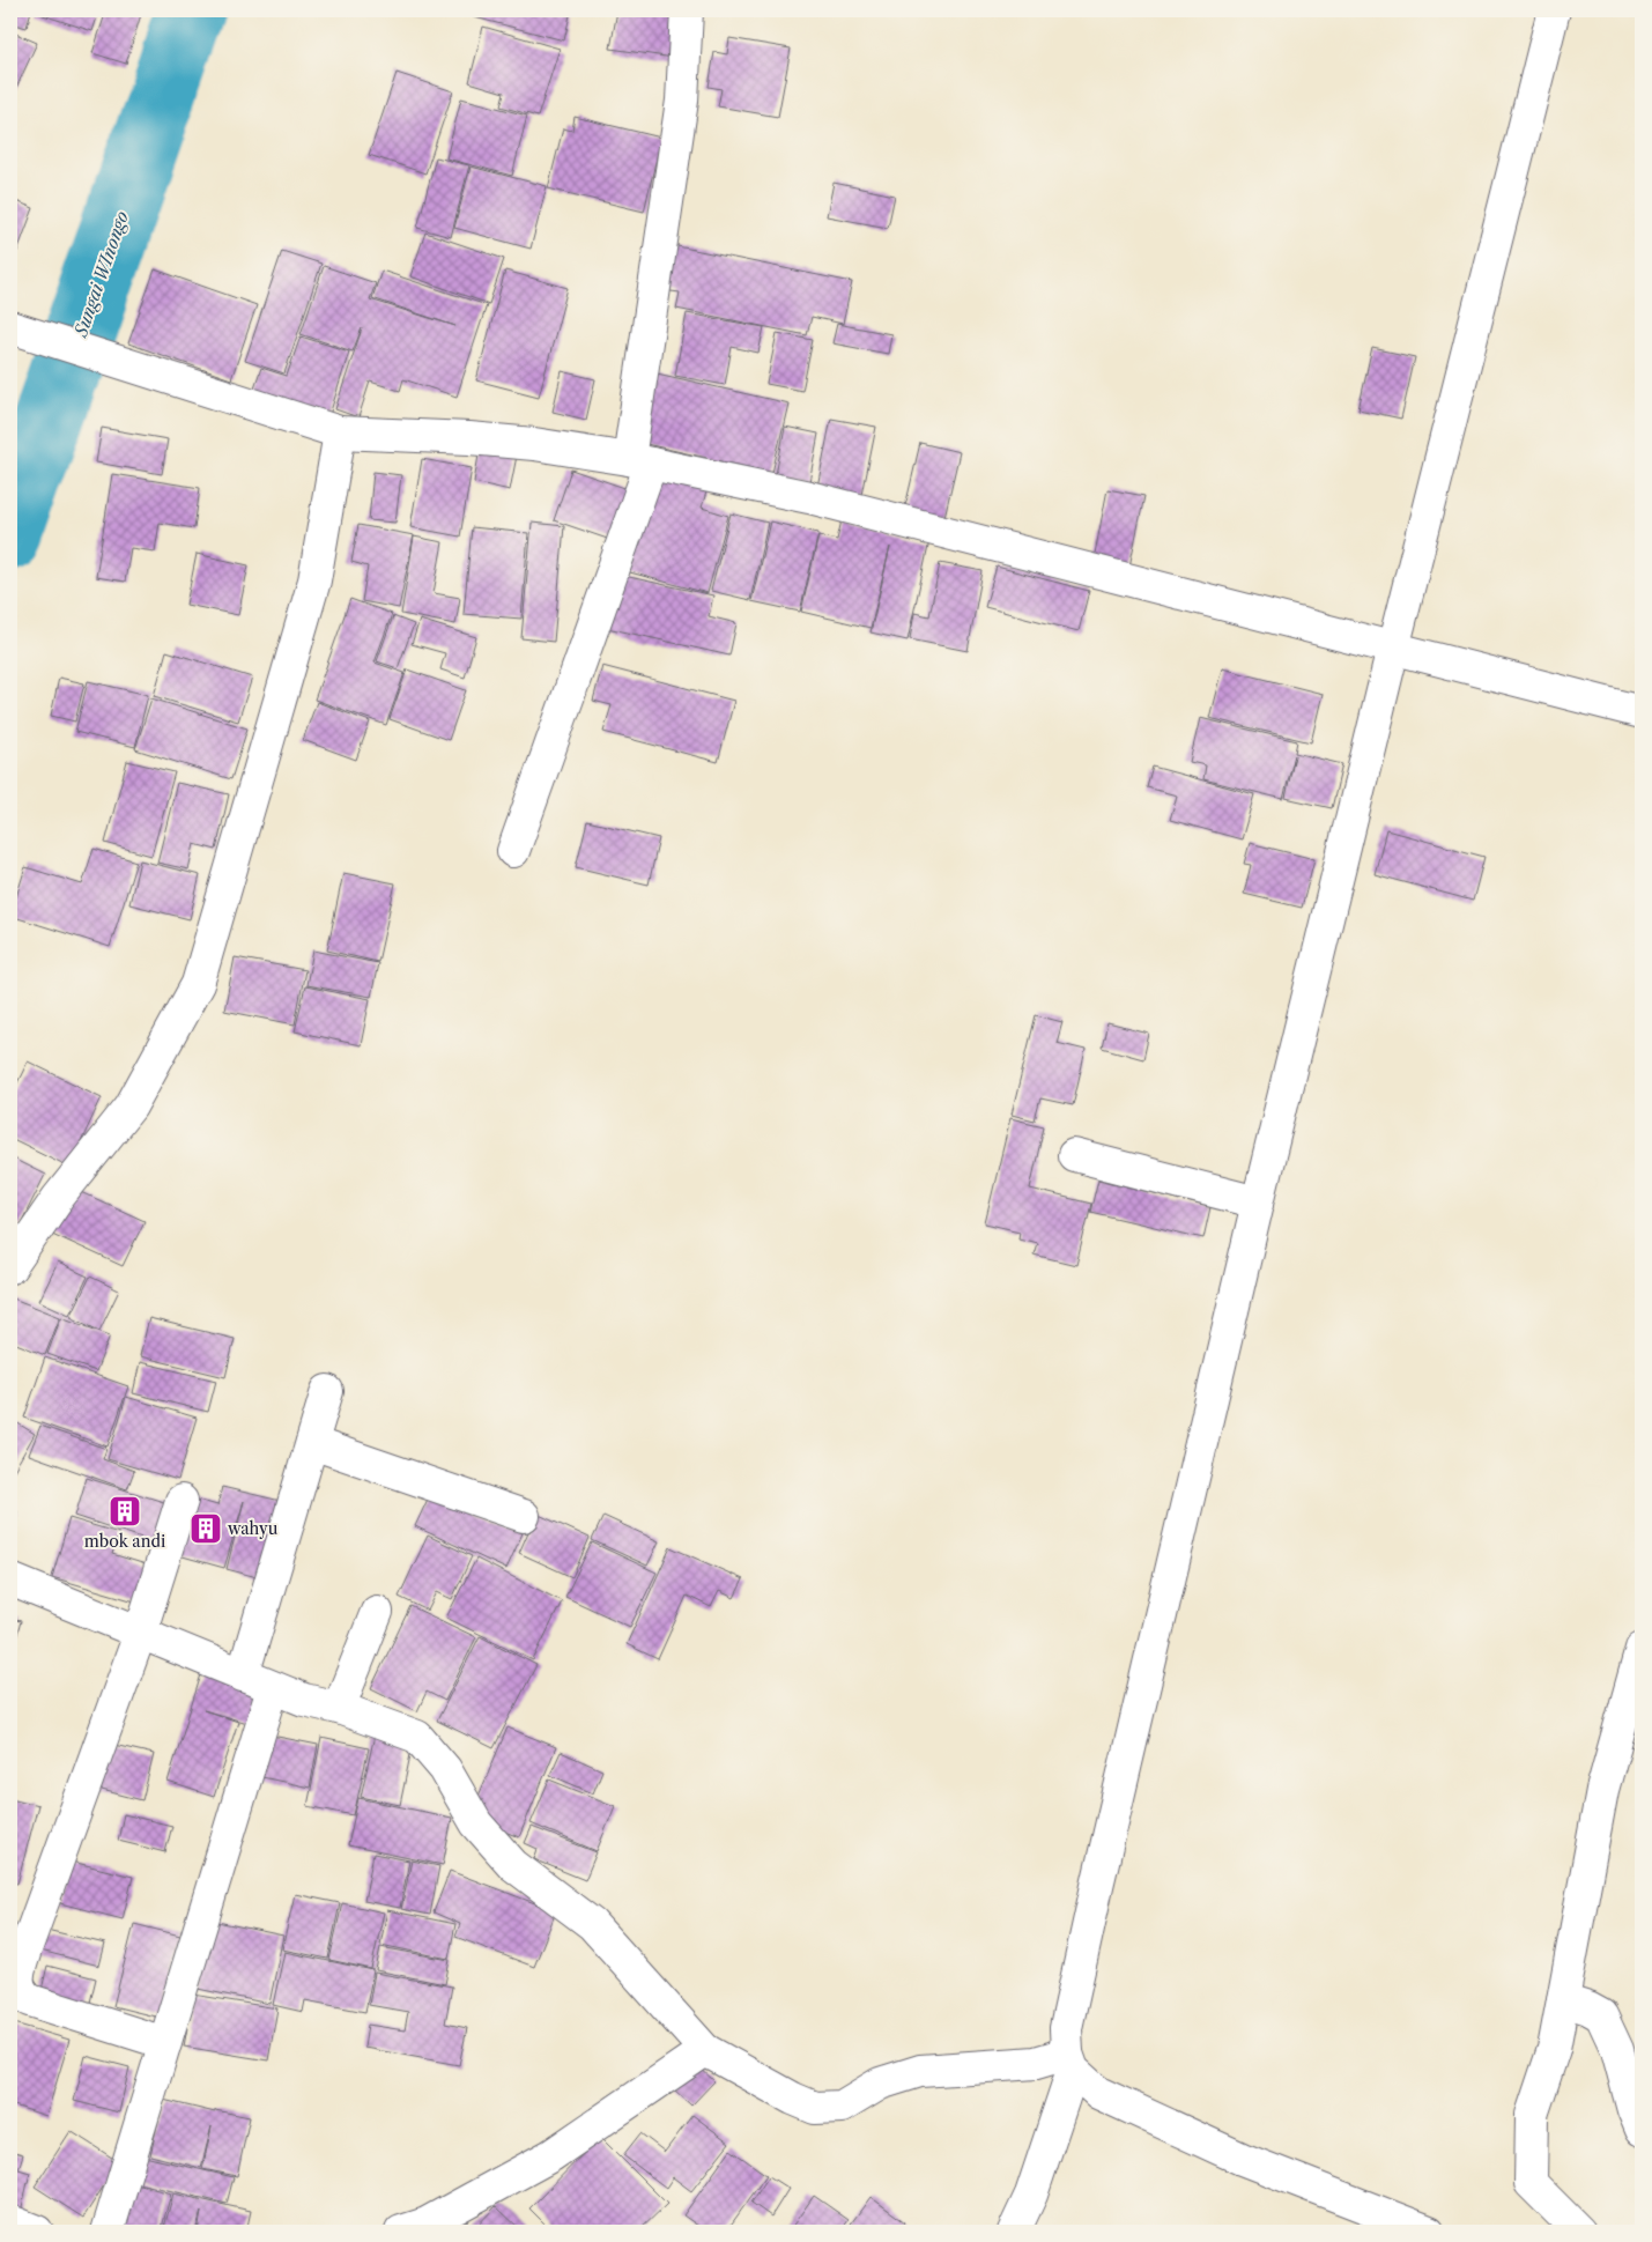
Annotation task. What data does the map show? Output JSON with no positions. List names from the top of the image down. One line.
{"water":["Sungai WInongo"],"places":{"building":["mbok andi","wahyu"]}}
